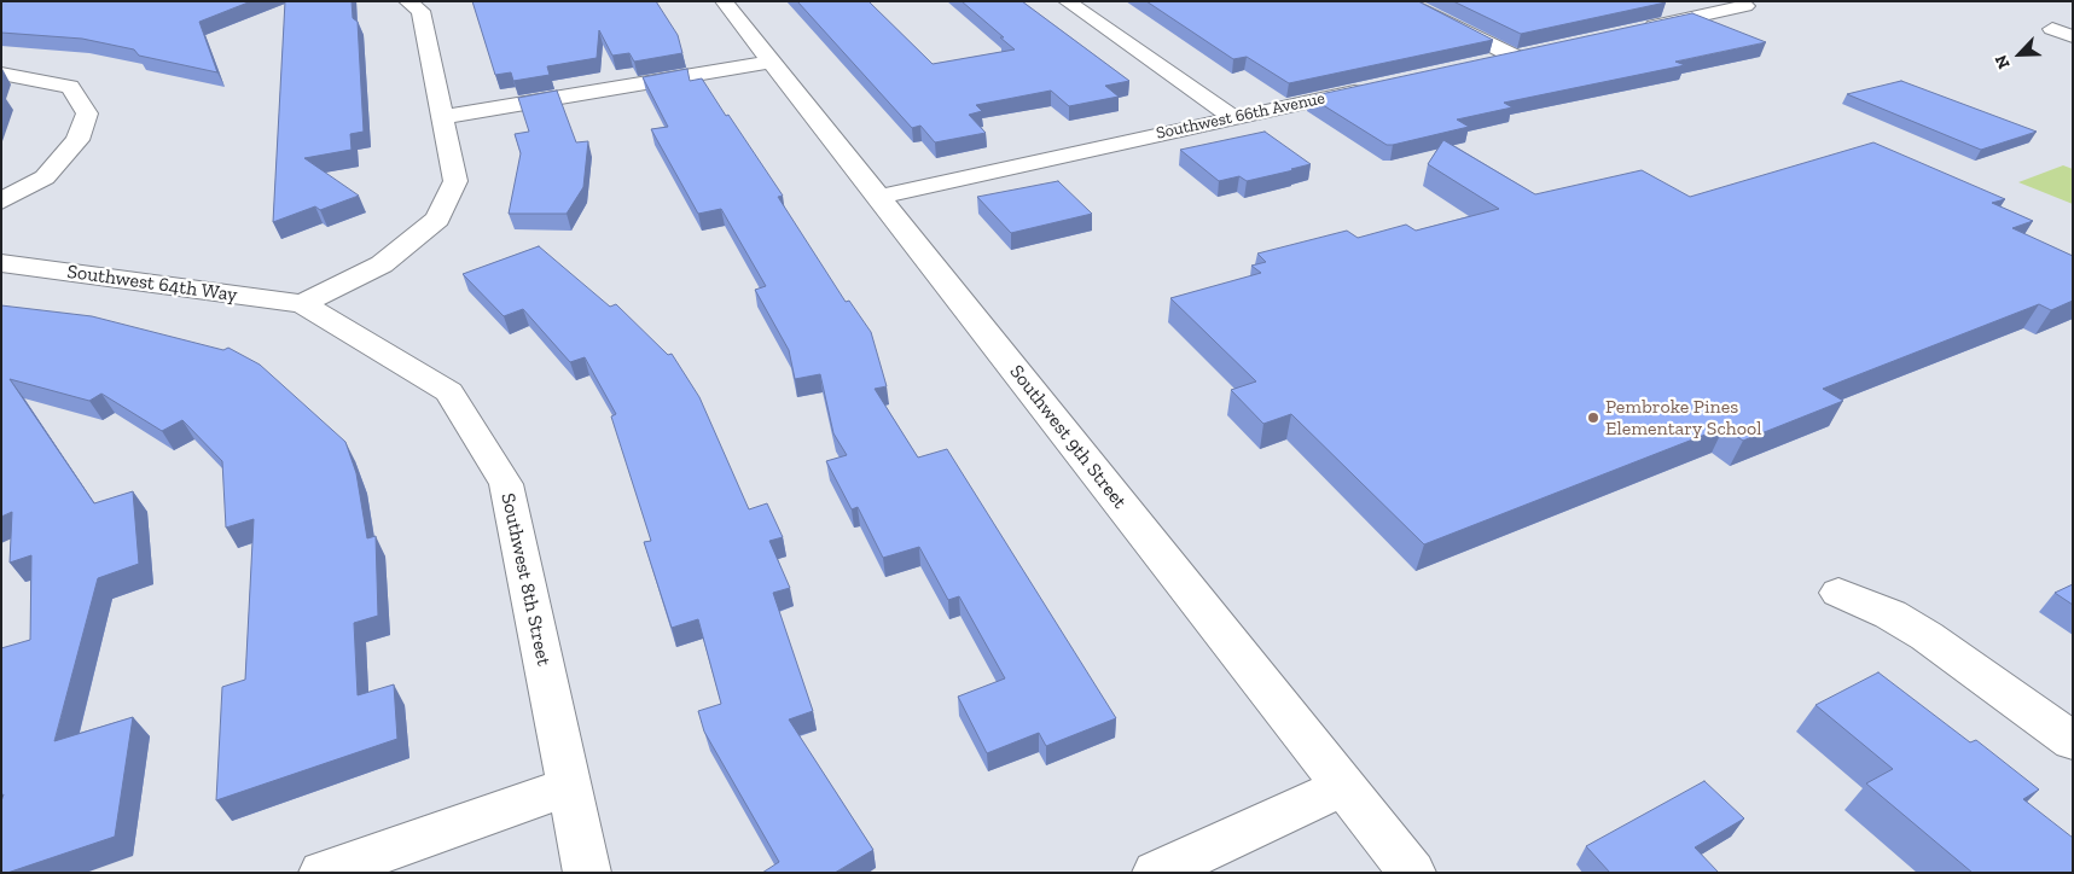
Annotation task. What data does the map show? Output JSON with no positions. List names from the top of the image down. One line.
{"streets":{"street":["Southwest 66th Avenue","Southwest 64th Way","Southwest 9th Street","Southwest 8th Street"]},"crossings":[["Southwest 66th Avenue","Southwest 9th Street"],["Southwest 64th Way","Southwest 8th Street"]],"places":["Pembroke Pines Elementary School"],"north":"bottom left"}
